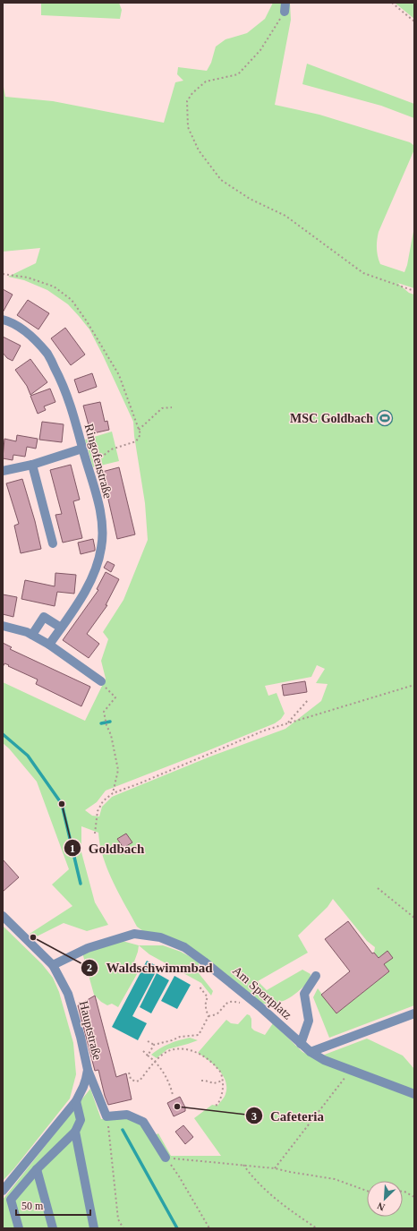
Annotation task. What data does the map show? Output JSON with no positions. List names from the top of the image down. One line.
{"streets":{"street":["Ringofenstraße","Am Sportplatz","Hauptstraße"]},"crossings":[["Am Sportplatz","Hauptstraße"]],"places":{"sports":["MSC Goldbach"],"other":["Goldbach","Waldschwimmbad","Cafeteria"]},"scale_bar":"50 m","north":"bottom left"}
